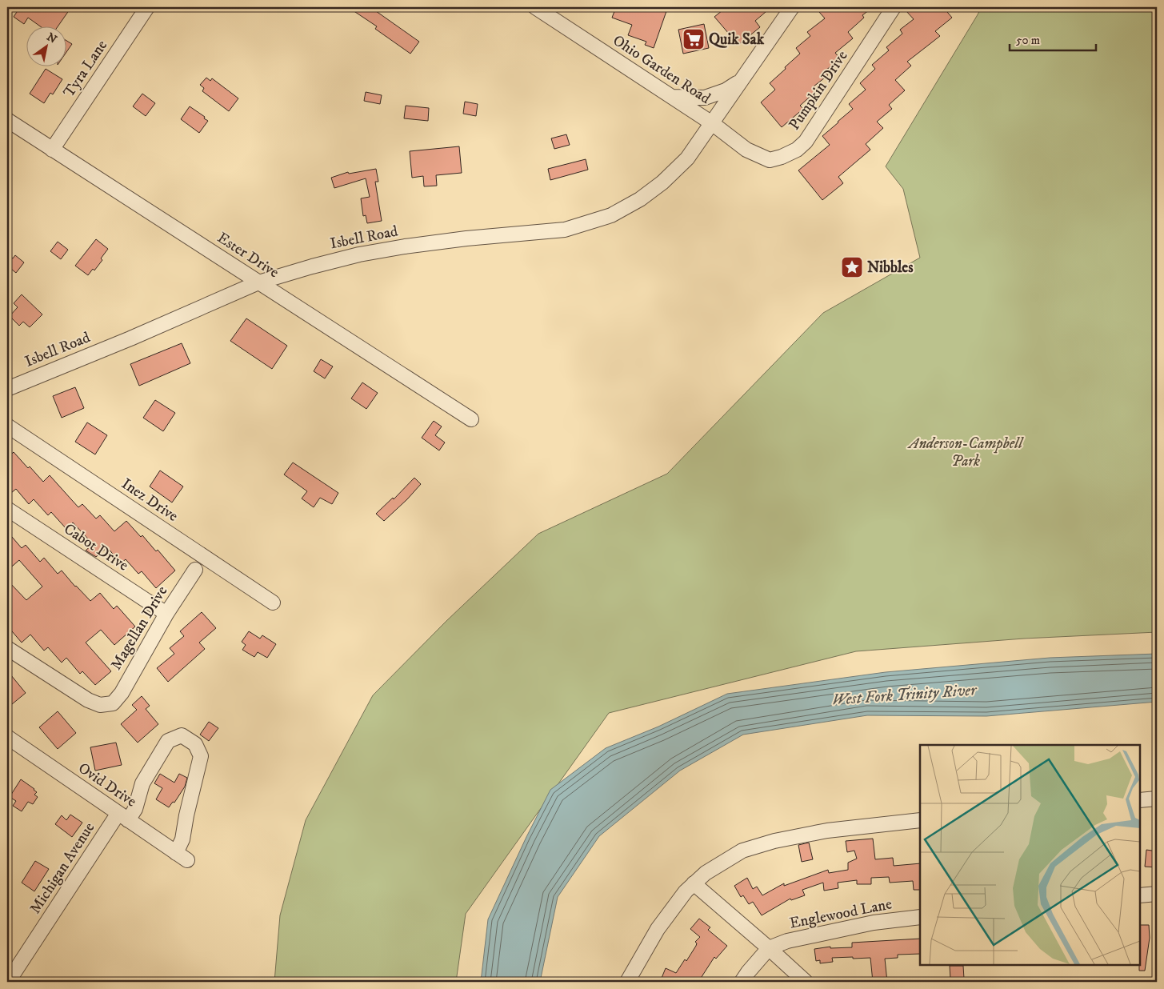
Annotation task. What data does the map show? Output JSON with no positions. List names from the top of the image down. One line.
{"streets":{"street":["Tyra Lane","Ohio Garden Road","Pumpkin Drive","Isbell Road","Ester Drive","Inez Drive","Cabot Drive","Magellan Drive","Ovid Drive","Michigan Avenue","Englewood Lane"]},"crossings":[["Tyra Lane","Ester Drive"],["Ohio Garden Road","Pumpkin Drive"],["Ohio Garden Road","Isbell Road"],["Pumpkin Drive","Isbell Road"],["Isbell Road","Ester Drive"],["Cabot Drive","Magellan Drive"],["Ovid Drive","Michigan Avenue"]],"water":["West Fork Trinity River"],"parks":["Anderson-Campbell Park"],"places":{"supermarket":["Quik Sak"],"place":["Nibbles"]},"scale_bar":"50 m","north":"top right"}
